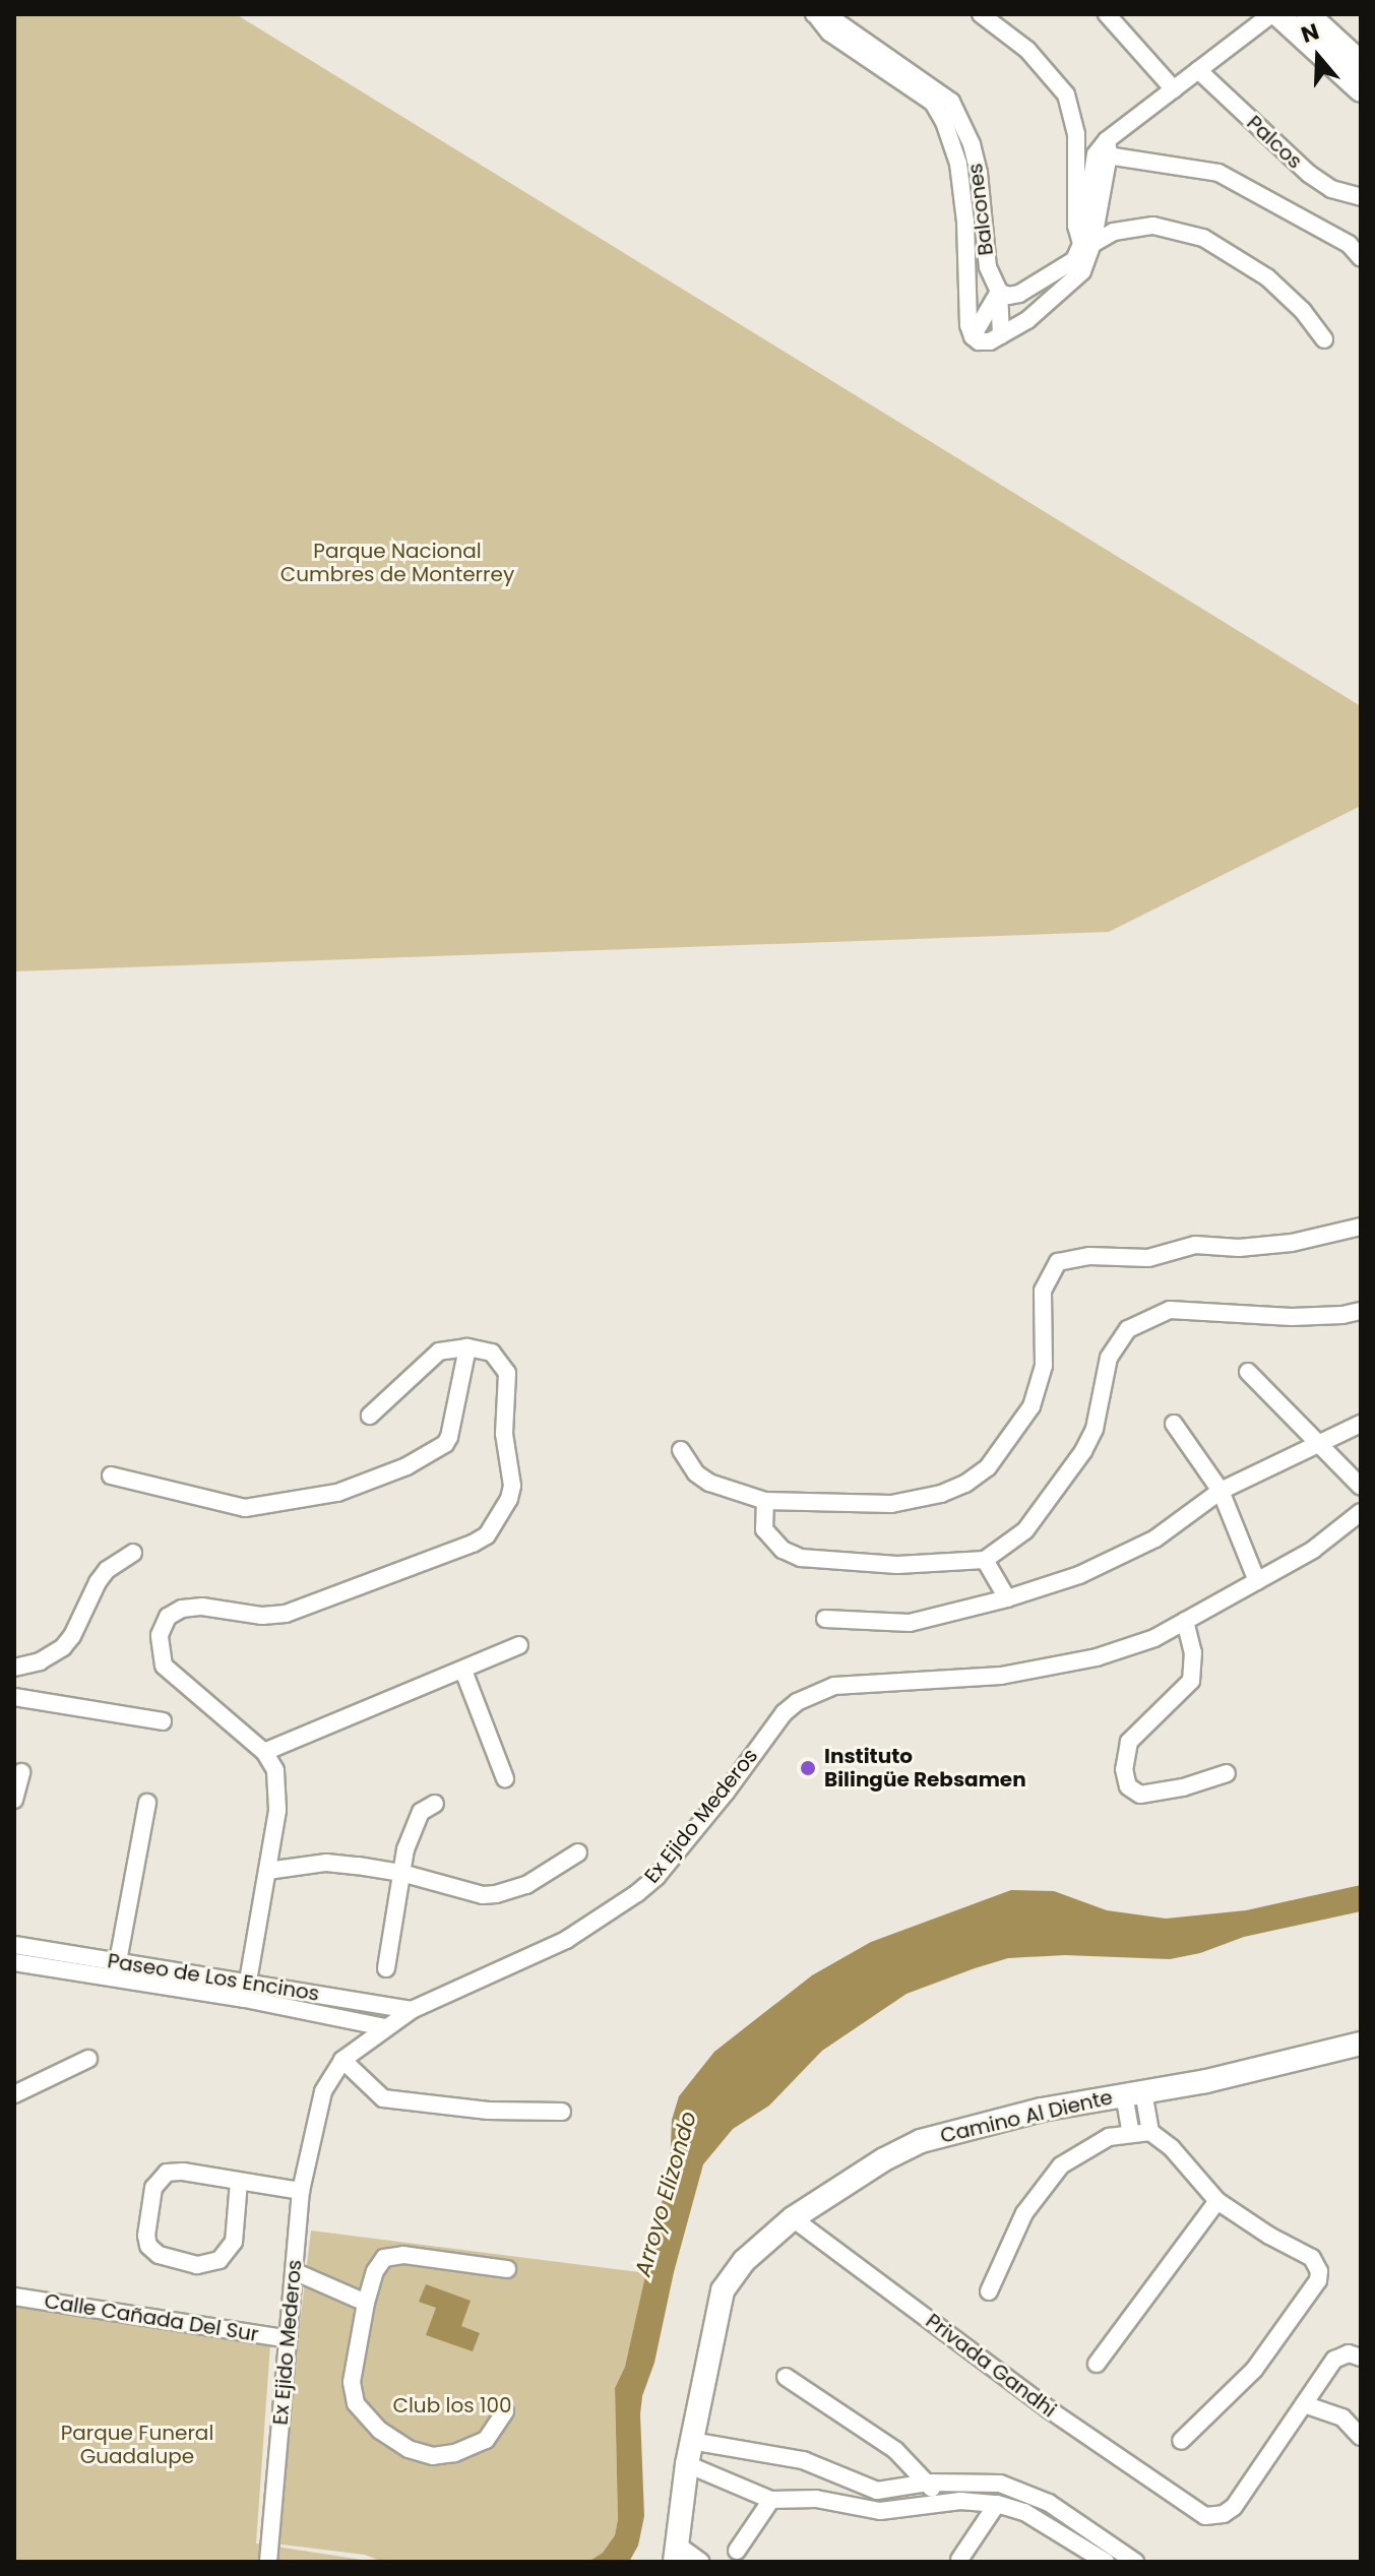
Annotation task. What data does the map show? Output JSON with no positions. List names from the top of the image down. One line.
{"streets":{"street":["Palcos","Balcones","Ex Ejido Mederos","Paseo de Los Encinos","Camino Al Diente","Calle Cañada Del Sur","Privada Gandhi"]},"crossings":[["Ex Ejido Mederos","Paseo de Los Encinos"],["Ex Ejido Mederos","Calle Cañada Del Sur"],["Camino Al Diente","Privada Gandhi"]],"water":["Arroyo Elizondo"],"parks":["Parque Nacional Cumbres de Monterrey","Club los 100","Parque Funeral Guadalupe"],"places":["Instituto Bilingüe Rebsamen"],"north":"top"}
